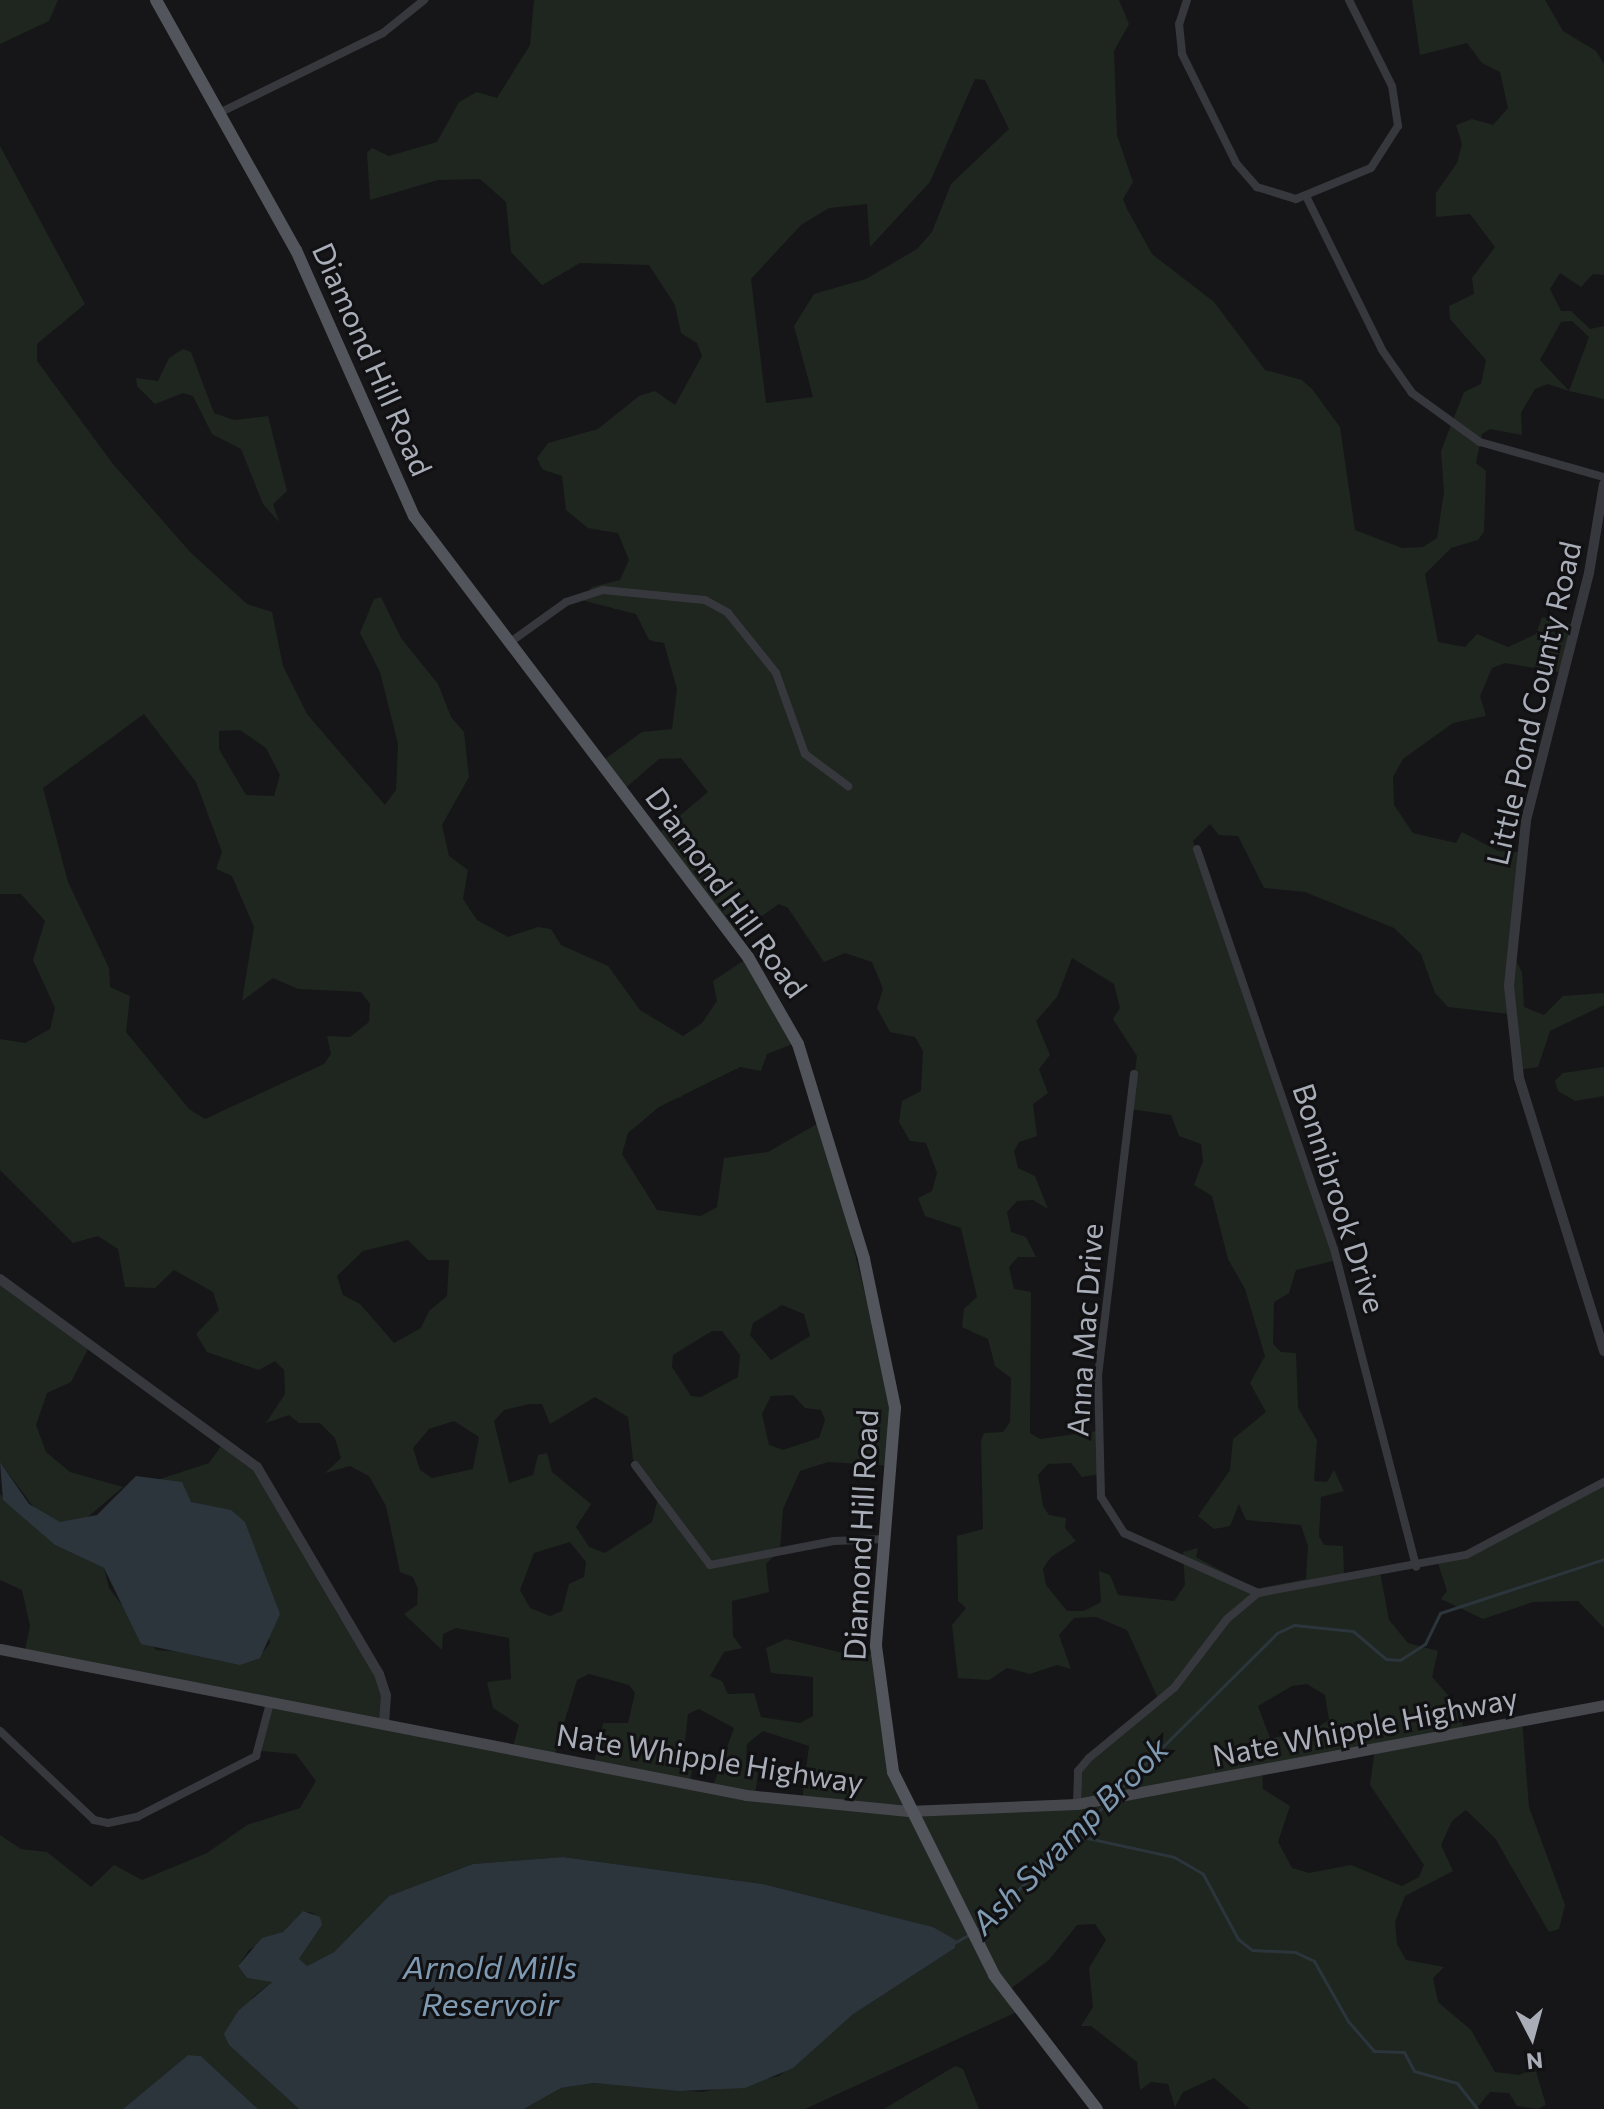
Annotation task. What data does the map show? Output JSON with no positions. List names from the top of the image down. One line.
{"streets":{"main road":["Diamond Hill Road","Nate Whipple Highway"],"street":["Little Pond County Road","Bonnibrook Drive","Anna Mac Drive"]},"crossings":[["Diamond Hill Road","Nate Whipple Highway"]],"water":["Ash Swamp Brook","Arnold Mills Reservoir"],"north":"bottom"}
